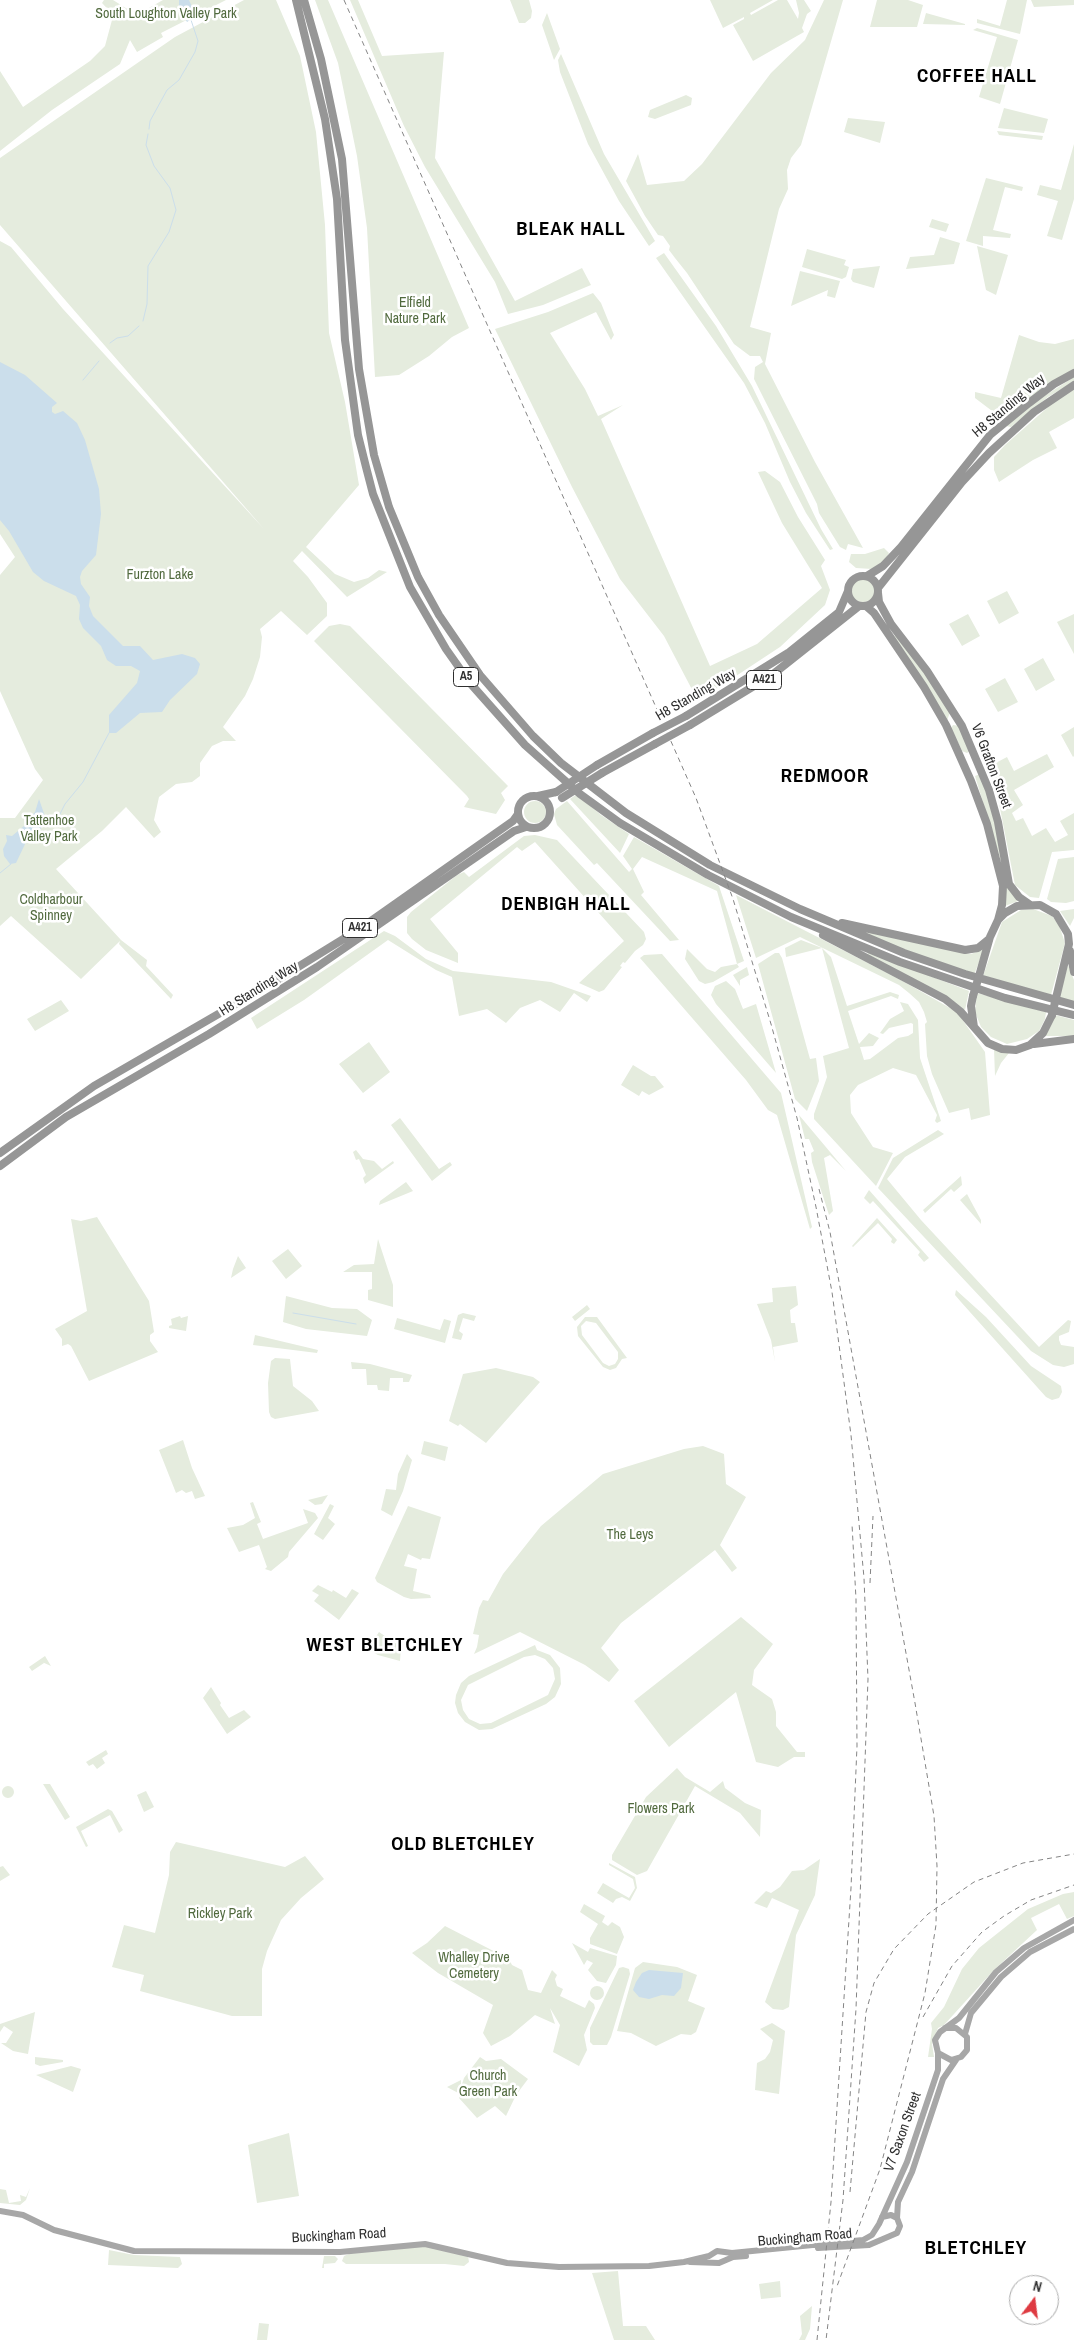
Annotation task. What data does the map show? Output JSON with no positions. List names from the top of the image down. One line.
{"streets":{"highway":["H8 Standing Way","A5","A421","V6 Grafton Street"],"main road":["V7 Saxon Street","Buckingham Road"]},"crossings":[["H8 Standing Way","A421"],["H8 Standing Way","V6 Grafton Street"],["A421","V6 Grafton Street"],["V7 Saxon Street","Buckingham Road"]],"districts":["COFFEE HALL","BLEAK HALL","REDMOOR","DENBIGH HALL","WEST BLETCHLEY","OLD BLETCHLEY","BLETCHLEY"],"parks":["South Loughton Valley Park","Elfield Nature Park","Furzton Lake","Tattenhoe Valley Park","Coldharbour Spinney","The Leys","Flowers Park","Rickley Park","Whalley Drive Cemetery","Church Green Park"],"north":"top"}
